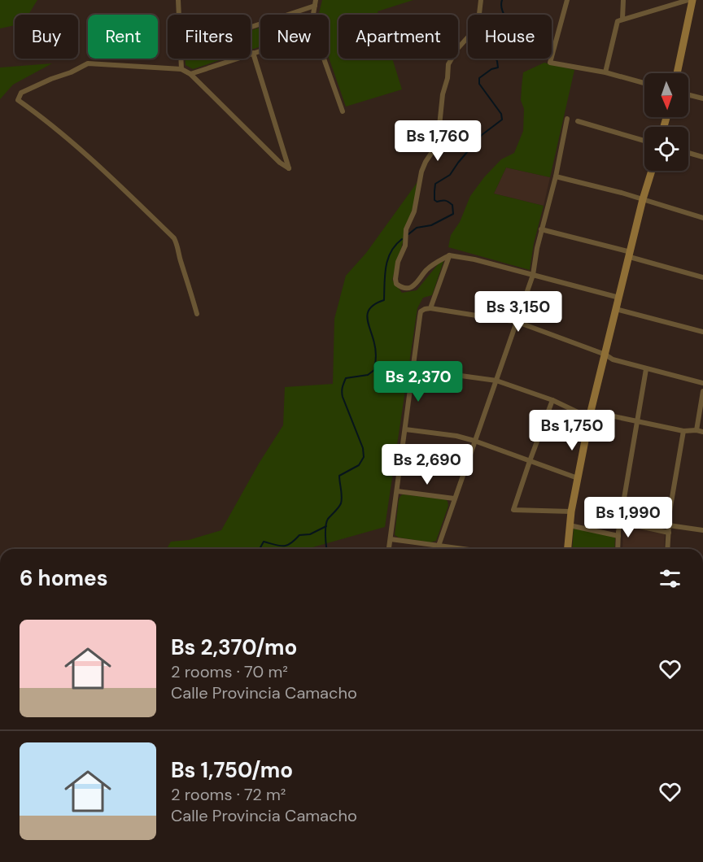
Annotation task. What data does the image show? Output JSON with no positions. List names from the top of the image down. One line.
{"north":"bottom","page":{"chip":["Buy","Rent","Filters","New","Apartment","House"],"price":["Bs 1,760","Bs 3,150","Bs 2,370","Bs 1,750","Bs 2,690","Bs 1,990"],"heading":"6 homes","list":[{"name":"Bs 2,370/mo","note":"2 rooms · 70 m² · Calle Provincia Camacho"},{"name":"Bs 1,750/mo","note":"2 rooms · 72 m² · Calle Provincia Camacho"}]}}
